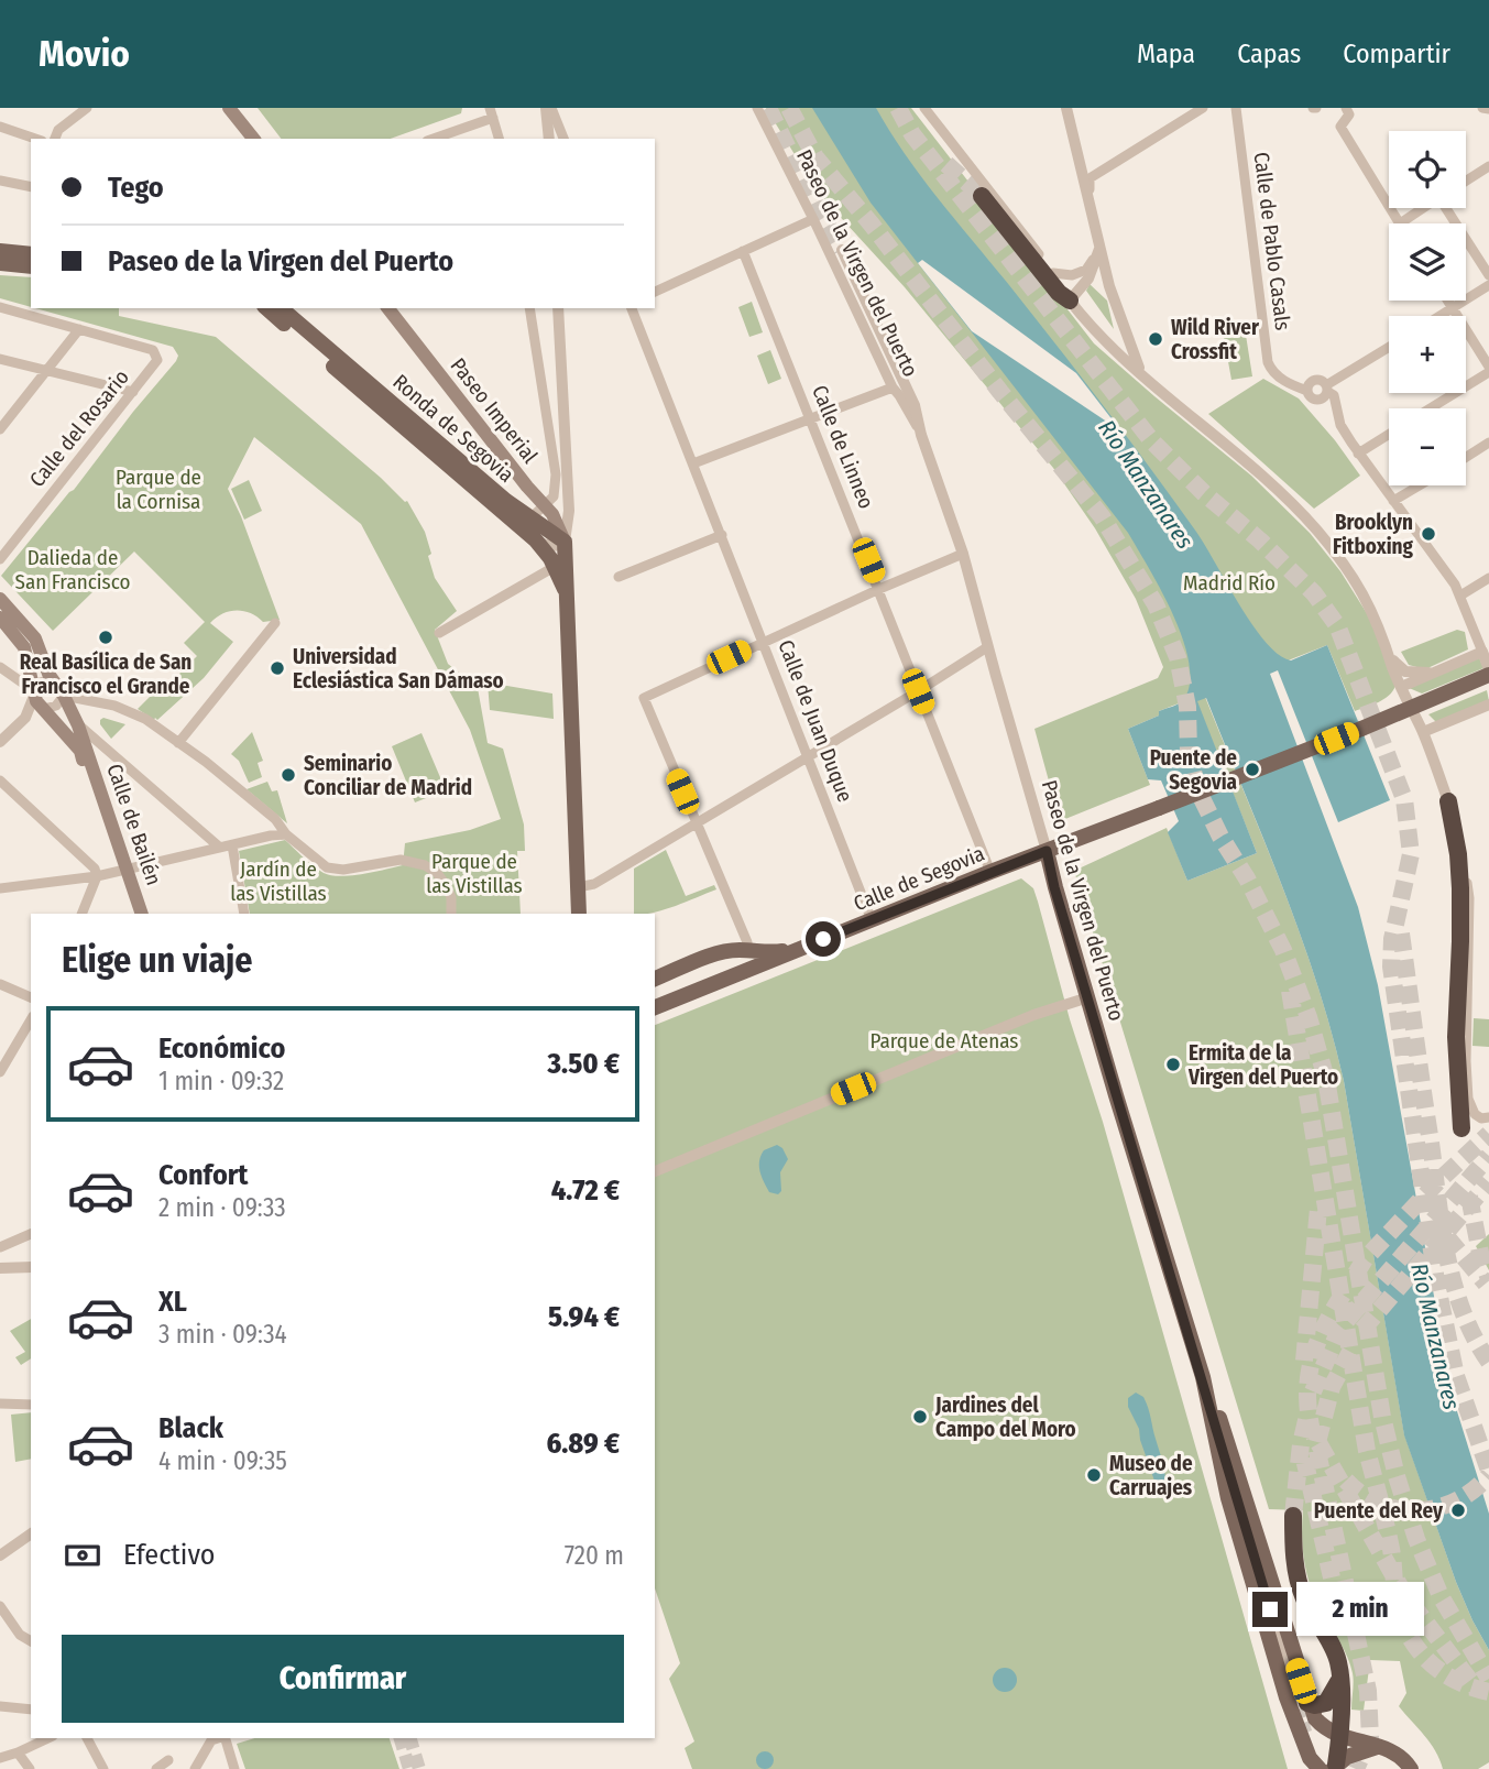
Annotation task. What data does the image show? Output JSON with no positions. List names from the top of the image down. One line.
{"streets":{"main road":["Paseo de la Virgen del Puerto","Paseo Imperial","Ronda de Segovia","Calle de Bailén","Calle de Segovia"],"street":["Calle de Pablo Casals","Calle del Rosario","Calle de Linneo","Calle de Juan Duque"]},"crossings":[["Paseo de la Virgen del Puerto","Calle de Segovia"],["Paseo Imperial","Ronda de Segovia"],["Calle de Linneo","Calle de Segovia"],["Calle de Juan Duque","Calle de Segovia"]],"water":["Río Manzanares"],"parks":["Parque de la Cornisa","Dalieda de San Francisco","Madrid Río","Parque de las Vistillas","Jardín de las Vistillas","Parque de Atenas"],"places":["Wild River Crossfit","Brooklyn Fitboxing","Real Basílica de San Francisco el Grande","Universidad Eclesiástica San Dámaso","Puente de Segovia","Seminario Conciliar de Madrid","Ermita de la Virgen del Puerto","Jardines del Campo del Moro","Museo de Carruajes","Puente del Rey"],"page":{"header":"Movio","nav":["Mapa","Capas","Compartir"],"map_buttons":["+","−"],"banner":["Tego","Paseo de la Virgen del Puerto"],"heading":"Elige un viaje","list":[{"name":"Económico","note":"1 min · 09:32","value":"3.50 €"},{"name":"Confort","note":"2 min · 09:33","value":"4.72 €"},{"name":"XL","note":"3 min · 09:34","value":"5.94 €"},{"name":"Black","note":"4 min · 09:35","value":"6.89 €"}],"pay":["Efectivo","720 m"],"bubble":"2 min","buttons":"Confirmar"}}
